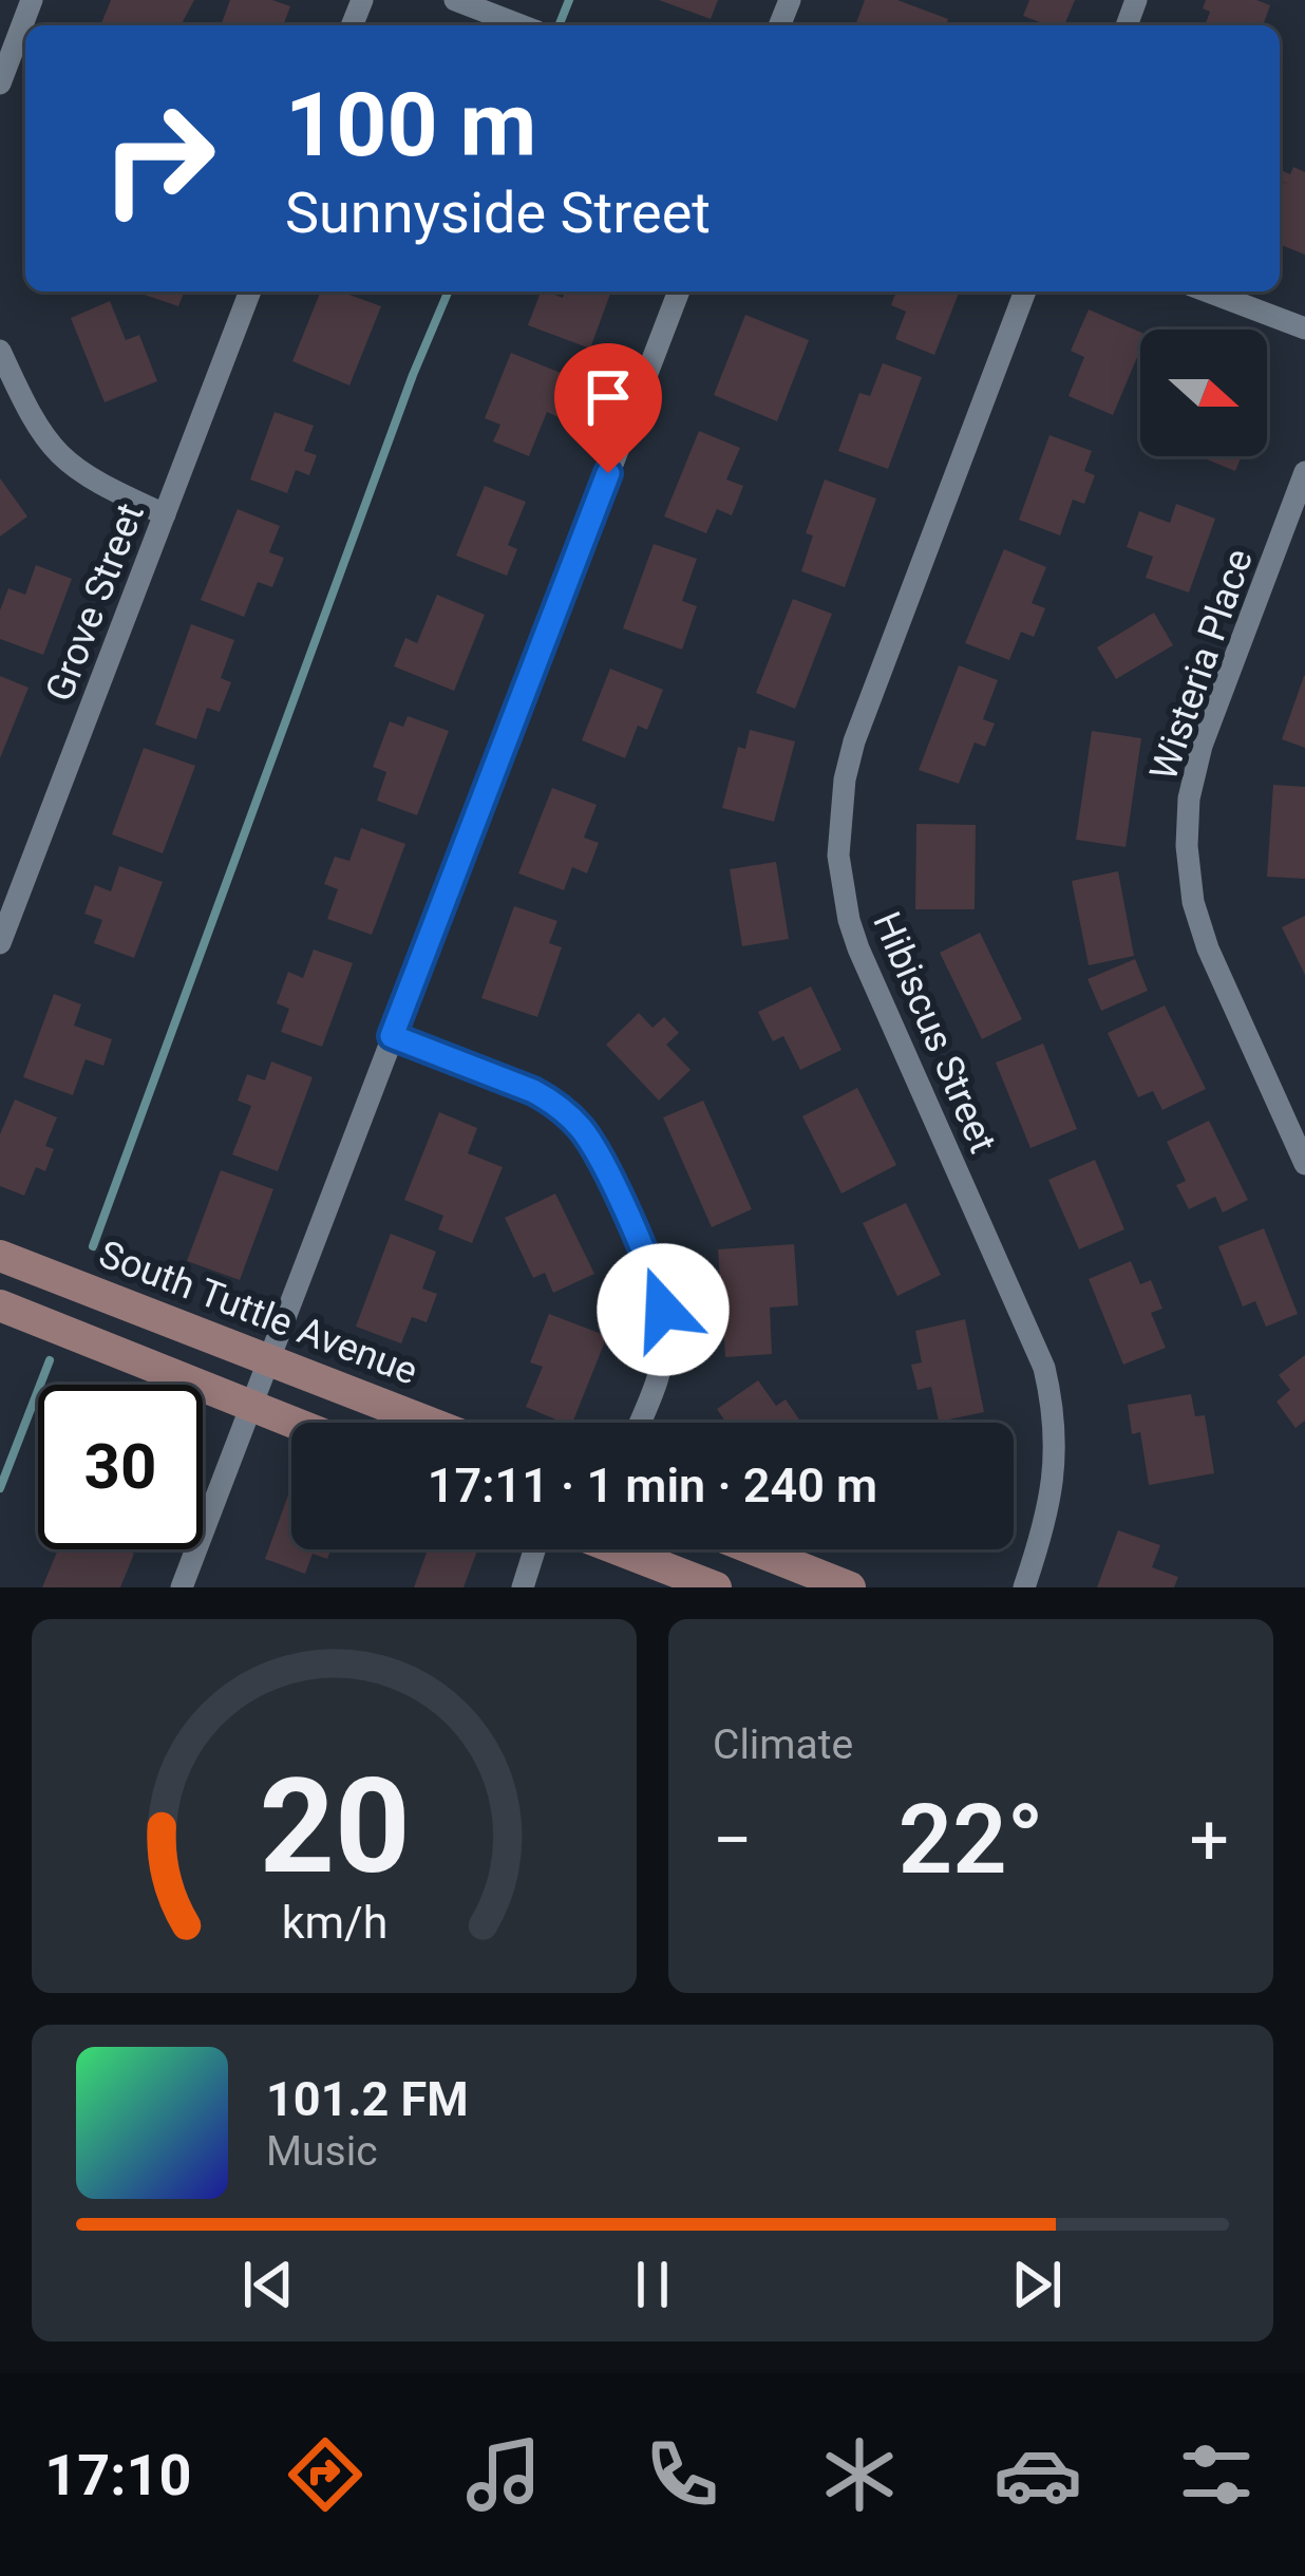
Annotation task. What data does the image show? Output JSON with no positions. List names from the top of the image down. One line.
{"streets":{"main road":["South Tuttle Avenue"],"street":["Grove Street","Wisteria Place","Hibiscus Street"]},"north":"right","page":{"turn":["100 m","Sunnyside Street"],"limit":"30","trip":"17:11 · 1 min · 240 m","tile":"Climate","heat":["−","22°","+"],"song":["101.2 FM","Music"],"tabs":"17:10","gauge":["20","km/h"]}}
